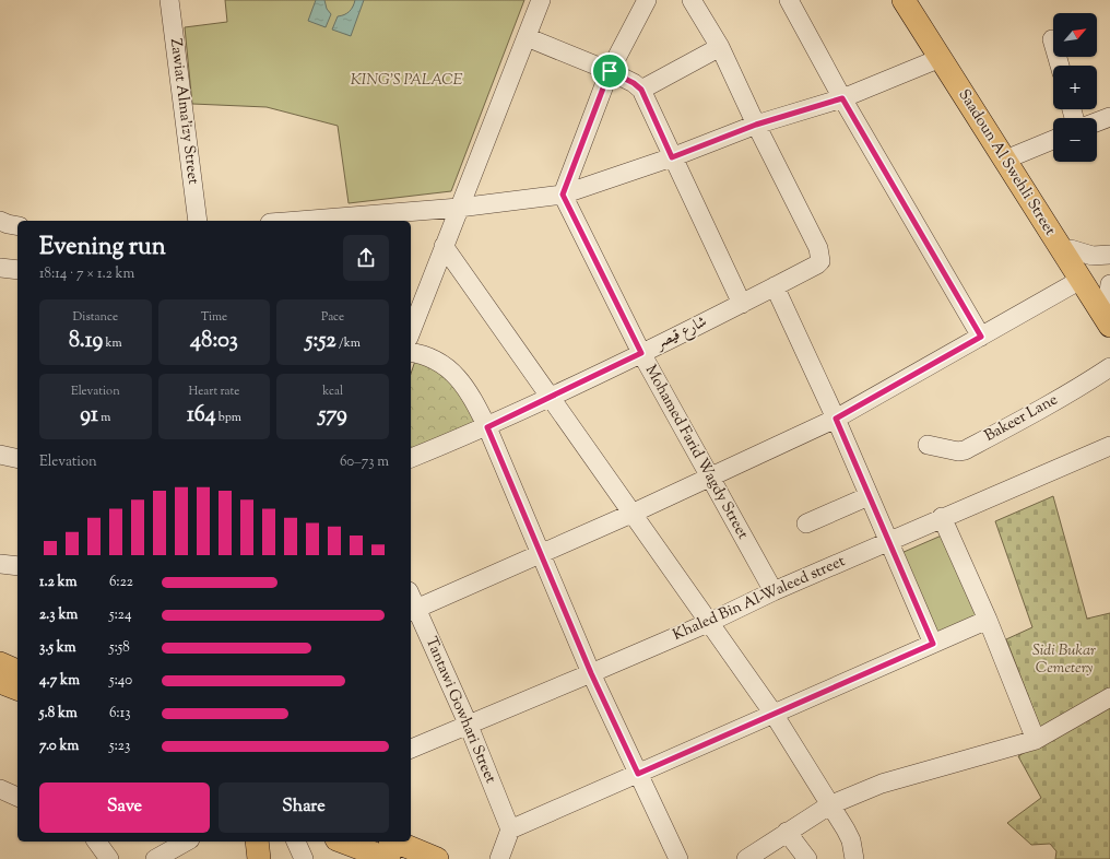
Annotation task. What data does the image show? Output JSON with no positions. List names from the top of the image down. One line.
{"streets":{"main road":["Saadoun Al Swehli Street"],"street":["Zawiat Alma'izy Street","شارع قيصر","Bakeer Lane","Mohamed Farid Wagdy Street","Khaled Bin Al-Waleed street","Tantawi Gowhari Street"]},"crossings":[["شارع قيصر","Mohamed Farid Wagdy Street"],["Mohamed Farid Wagdy Street","Khaled Bin Al-Waleed street"],["Khaled Bin Al-Waleed street","Tantawi Gowhari Street"]],"parks":["KING'S PALACE","Sidi Bukar Cemetery"],"north":"top right","page":{"map_buttons":["+","−"],"heading":["Evening run","18:14 · 7 × 1.2 km"],"stats":[["Distance","8.19 km"],["Time","48:03"],["Pace","5:52 /km"],["Elevation","91 m"],["Heart rate","164 bpm"],["kcal","579"]],"chart":["Elevation","60–73 m"],"list":[{"name":"1.2 km","note":"6:22"},{"name":"2.3 km","note":"5:24"},{"name":"3.5 km","note":"5:58"},{"name":"4.7 km","note":"5:40"},{"name":"5.8 km","note":"6:13"},{"name":"7.0 km","note":"5:23"}],"buttons":["Save","Share"]}}
